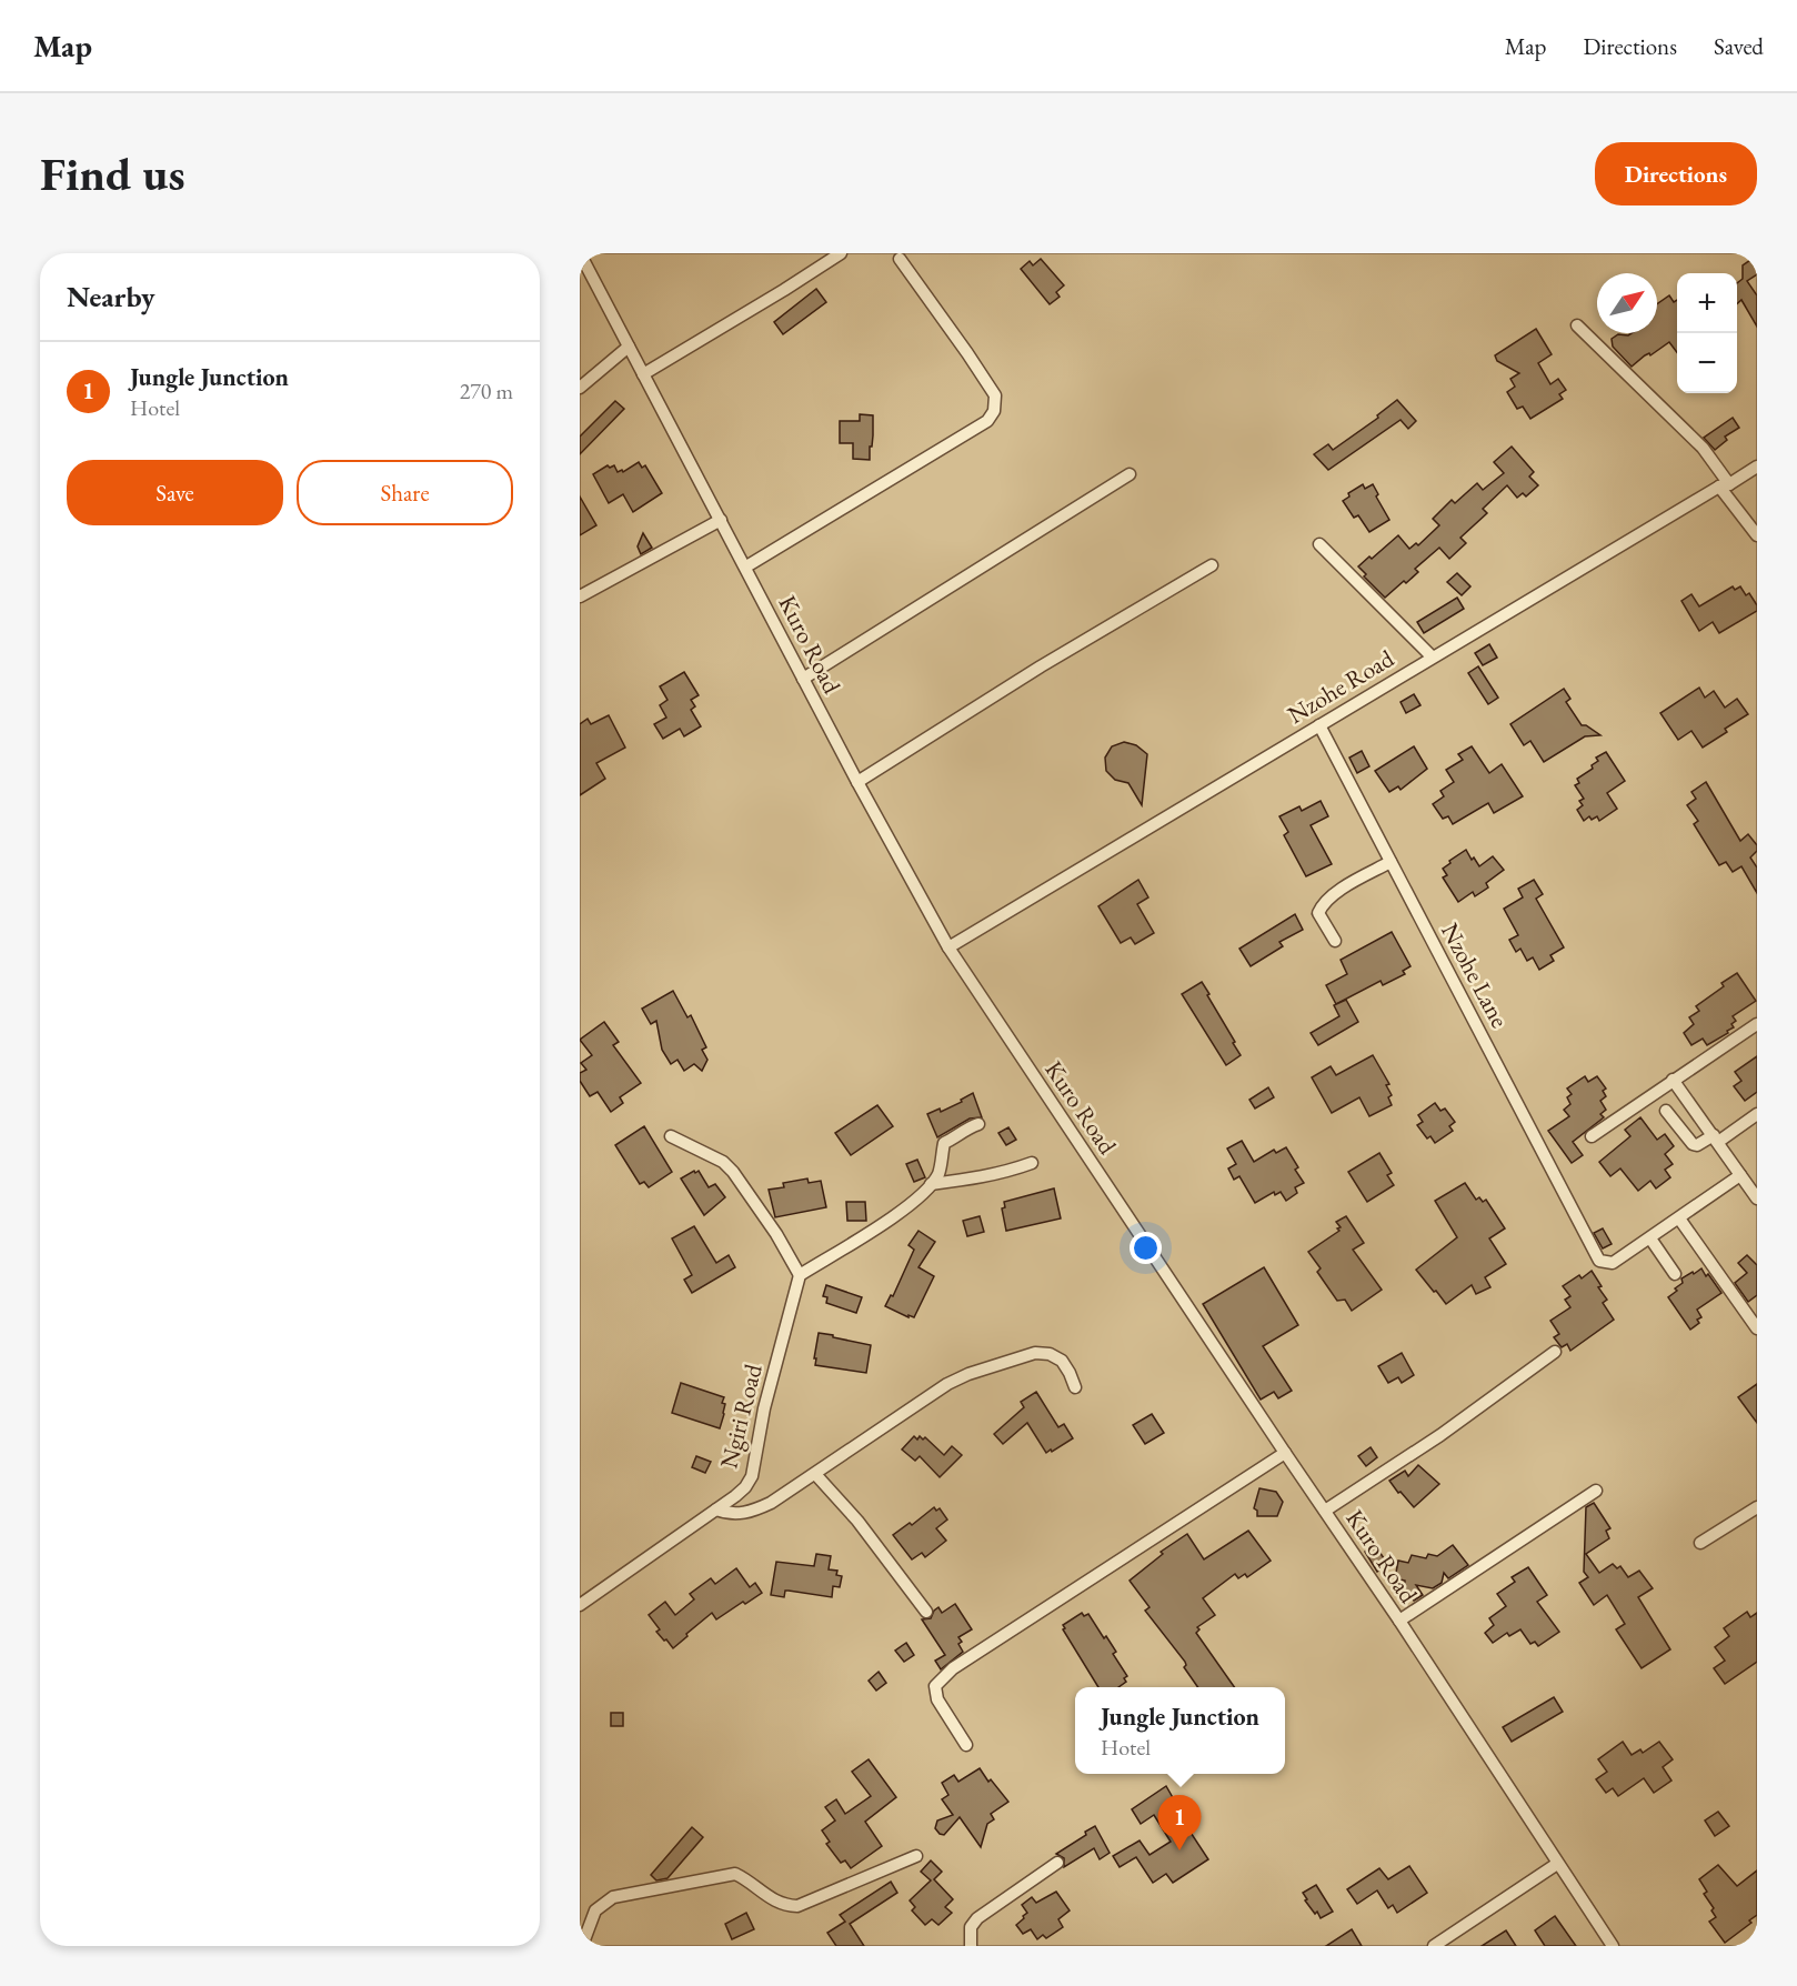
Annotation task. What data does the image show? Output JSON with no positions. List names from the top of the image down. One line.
{"streets":{"street":["Kuro Road","Nzohe Road","Nzohe Lane","Ngiri Road"]},"crossings":[["Kuro Road","Nzohe Road"],["Nzohe Road","Nzohe Lane"]],"north":"top right","page":{"header":"Map","nav":["Map","Directions","Saved"],"buttons":["Directions",["Save","Share"]],"title":"Find us","heading":"Nearby","map_buttons":["+","−"],"list":[{"mark":"1","name":"Jungle Junction","note":"Hotel","value":"270 m"}],"popup":["Jungle Junction","Hotel"],"pins":"1"}}
